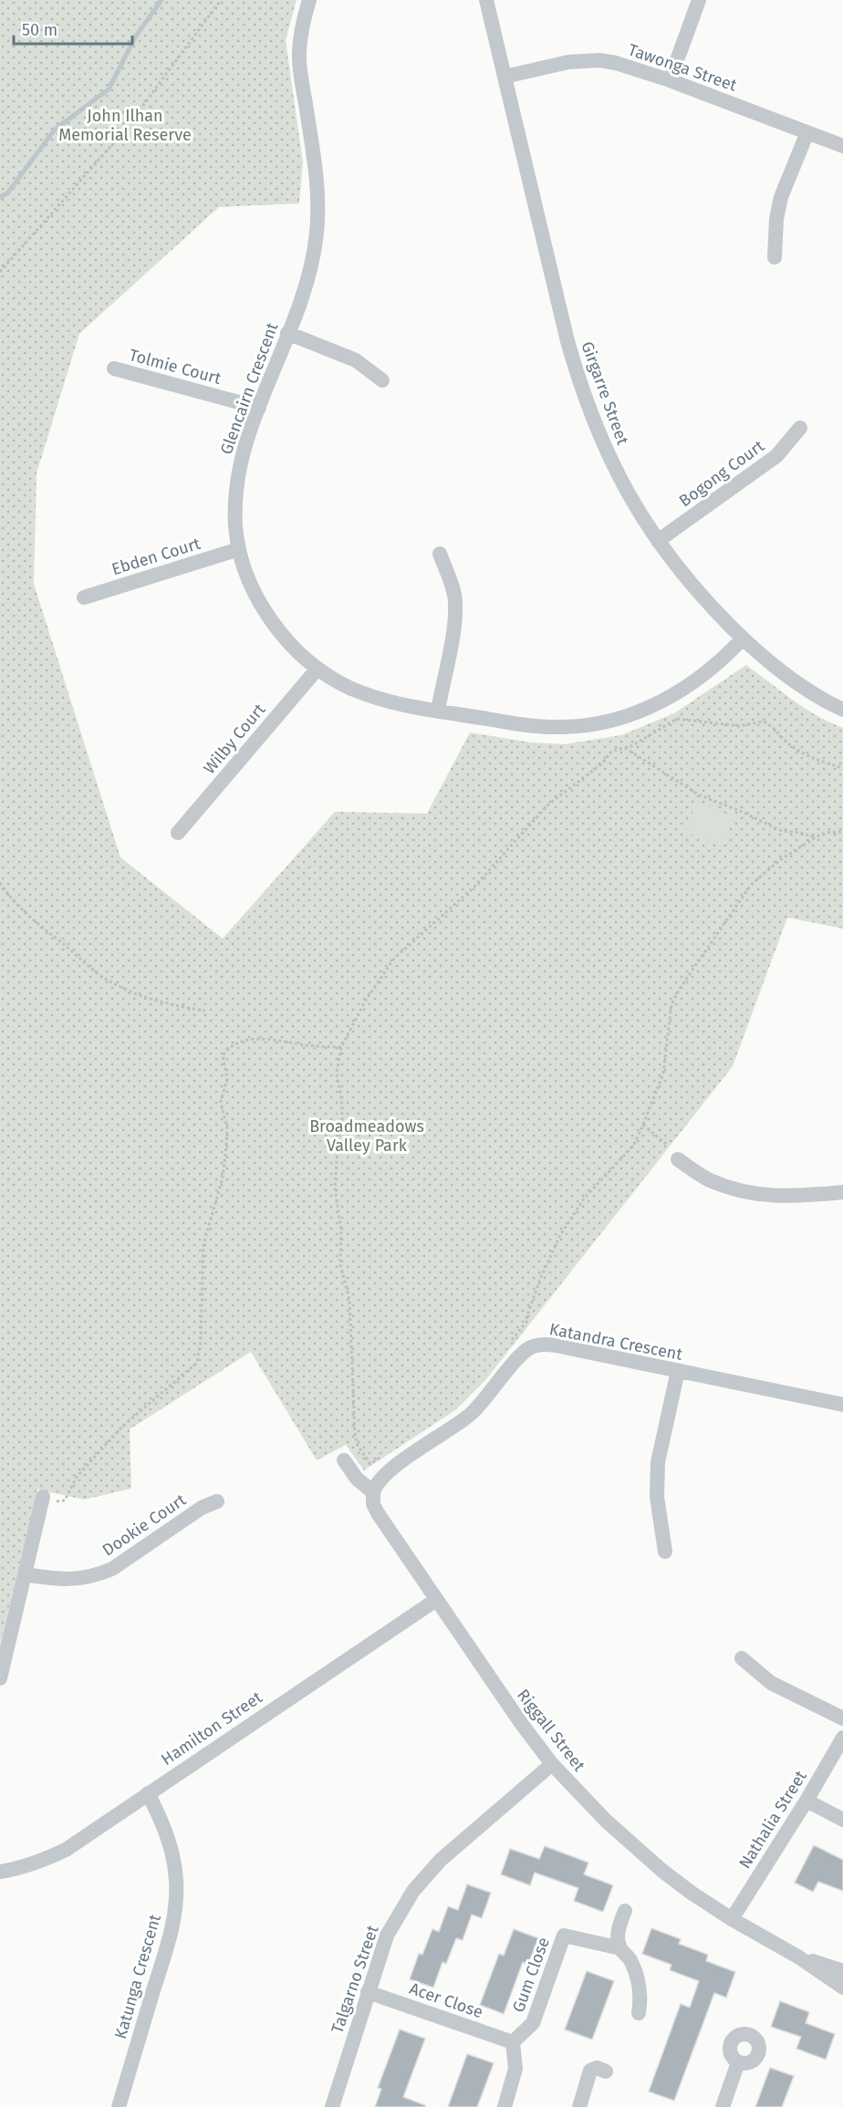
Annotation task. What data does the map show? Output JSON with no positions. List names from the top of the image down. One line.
{"streets":{"street":["Tawonga Street","Tolmie Court","Glencairn Crescent","Girgarre Street","Bogong Court","Ebden Court","Wilby Court","Katandra Crescent","Dookie Court","Hamilton Street","Riggall Street","Nathalia Street","Gum Close","Katunga Crescent","Talgarno Street","Acer Close"]},"crossings":[["Tawonga Street","Girgarre Street"],["Tolmie Court","Glencairn Crescent"],["Glencairn Crescent","Girgarre Street"],["Glencairn Crescent","Ebden Court"],["Glencairn Crescent","Wilby Court"],["Girgarre Street","Bogong Court"],["Katandra Crescent","Riggall Street"],["Hamilton Street","Riggall Street"],["Hamilton Street","Katunga Crescent"],["Riggall Street","Nathalia Street"],["Riggall Street","Talgarno Street"],["Gum Close","Acer Close"],["Talgarno Street","Acer Close"]],"parks":["John Ilhan Memorial Reserve","Broadmeadows Valley Park"],"scale_bar":"50 m"}
